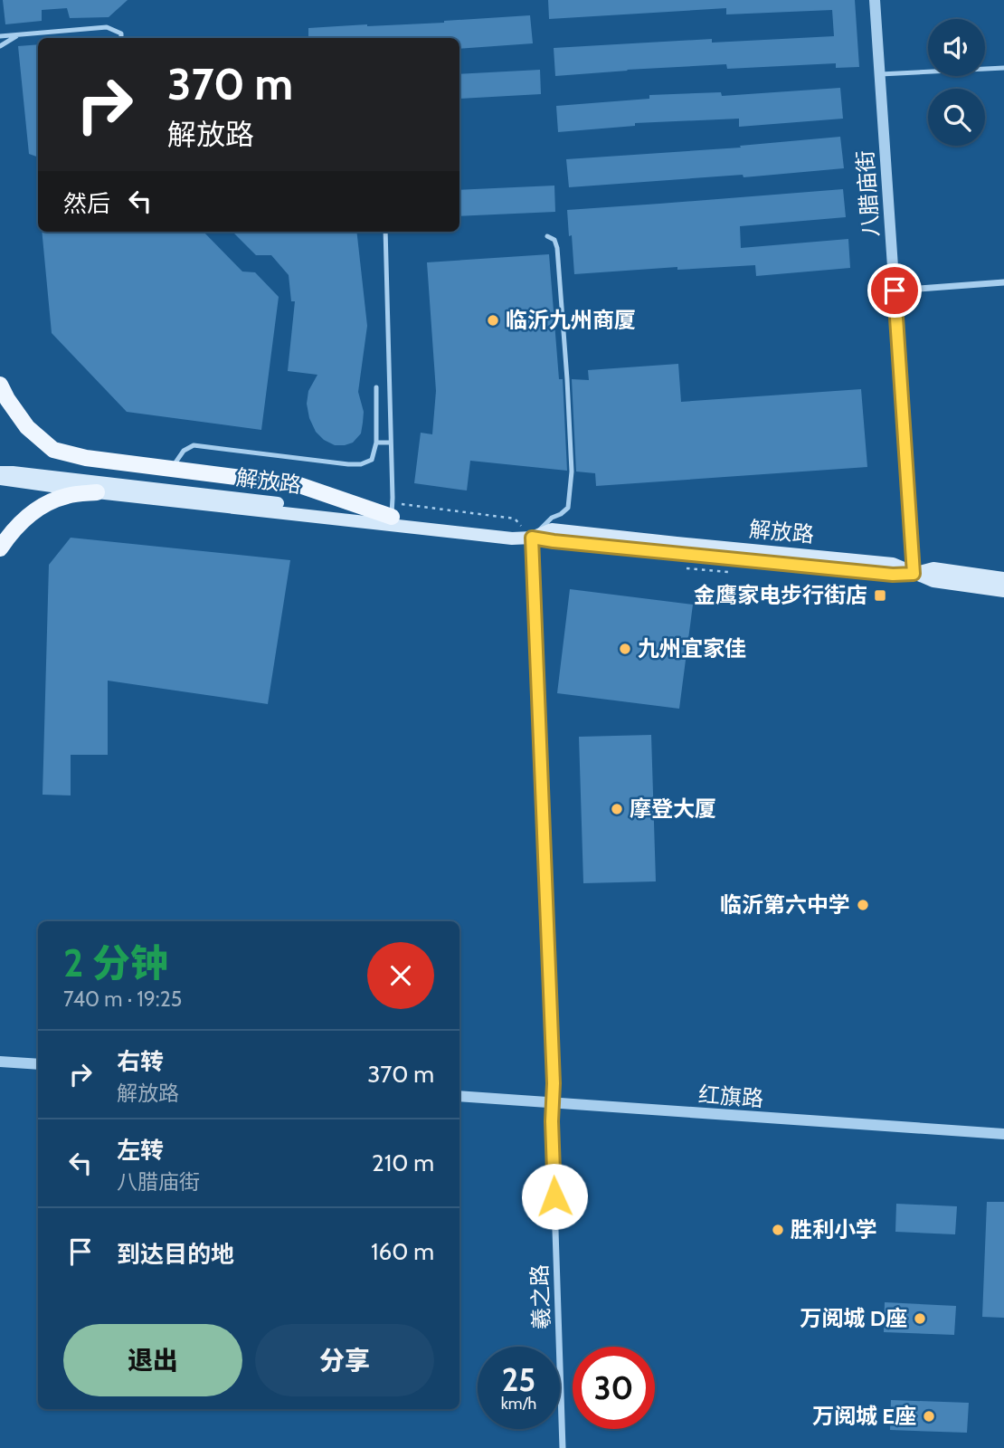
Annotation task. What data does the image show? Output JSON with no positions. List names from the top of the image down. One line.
{"streets":{"main road":["解放路"],"street":["八腊庙街","红旗路","羲之路"]},"crossings":[["八腊庙街","解放路"],["解放路","羲之路"],["红旗路","羲之路"]],"places":{"other":["临沂九州商厦","九州宜家佳","摩登大厦","临沂第六中学","胜利小学","万阅城 D座","万阅城 E座"],"transit":["金鹰家电步行街店"]},"page":{"turn":["370 m","解放路"],"then":"然后","heading":["2 分钟","740 m · 19:25"],"list":[{"name":"右转","note":"解放路","value":"370 m"},{"name":"左转","note":"八腊庙街","value":"210 m"},{"name":"到达目的地","value":"160 m"}],"buttons":["退出","分享"],"speed":"25 km/h","limit":"30"}}
